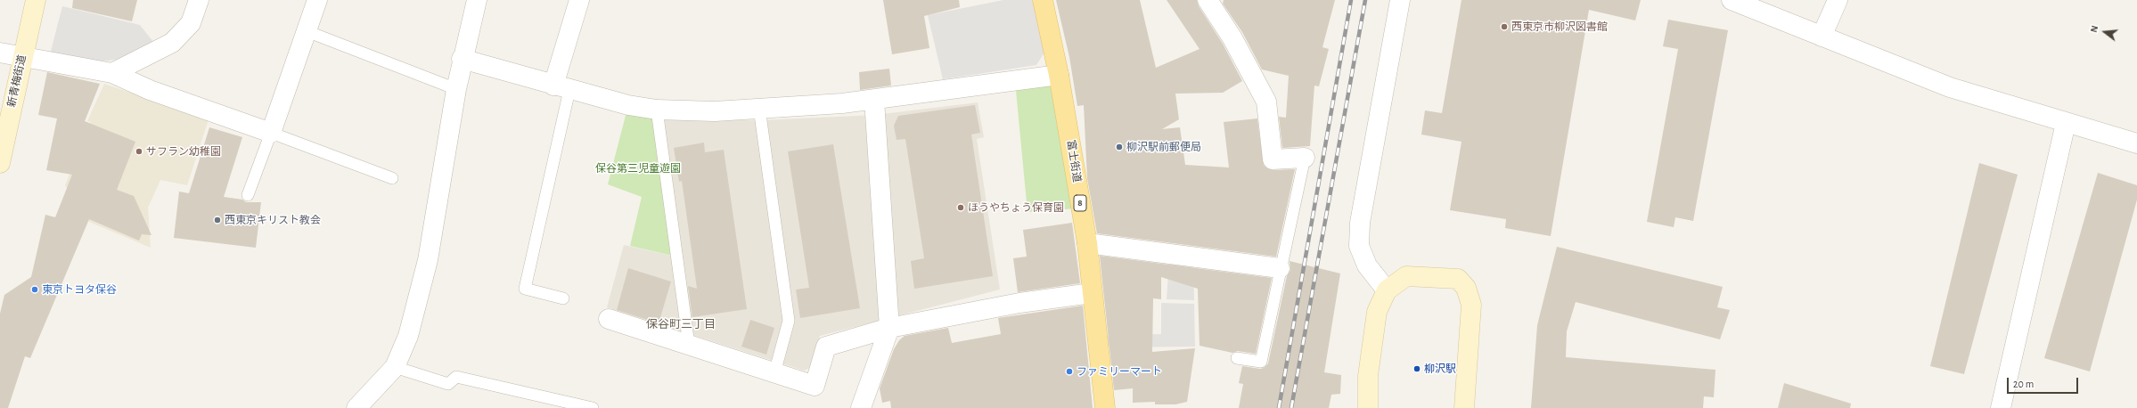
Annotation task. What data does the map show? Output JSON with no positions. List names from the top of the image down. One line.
{"streets":{"main road":["富士街道","8"],"street":["新青梅街道"]},"districts":["保谷町三丁目"],"parks":["保谷第三児童遊園"],"places":["西東京市柳沢図書館","柳沢駅前郵便局","サフラン幼稚園","ほうやちょう保育園","西東京キリスト教会","東京トヨタ保谷","柳沢駅","ファミリーマート"],"scale_bar":"20 m","north":"left"}
